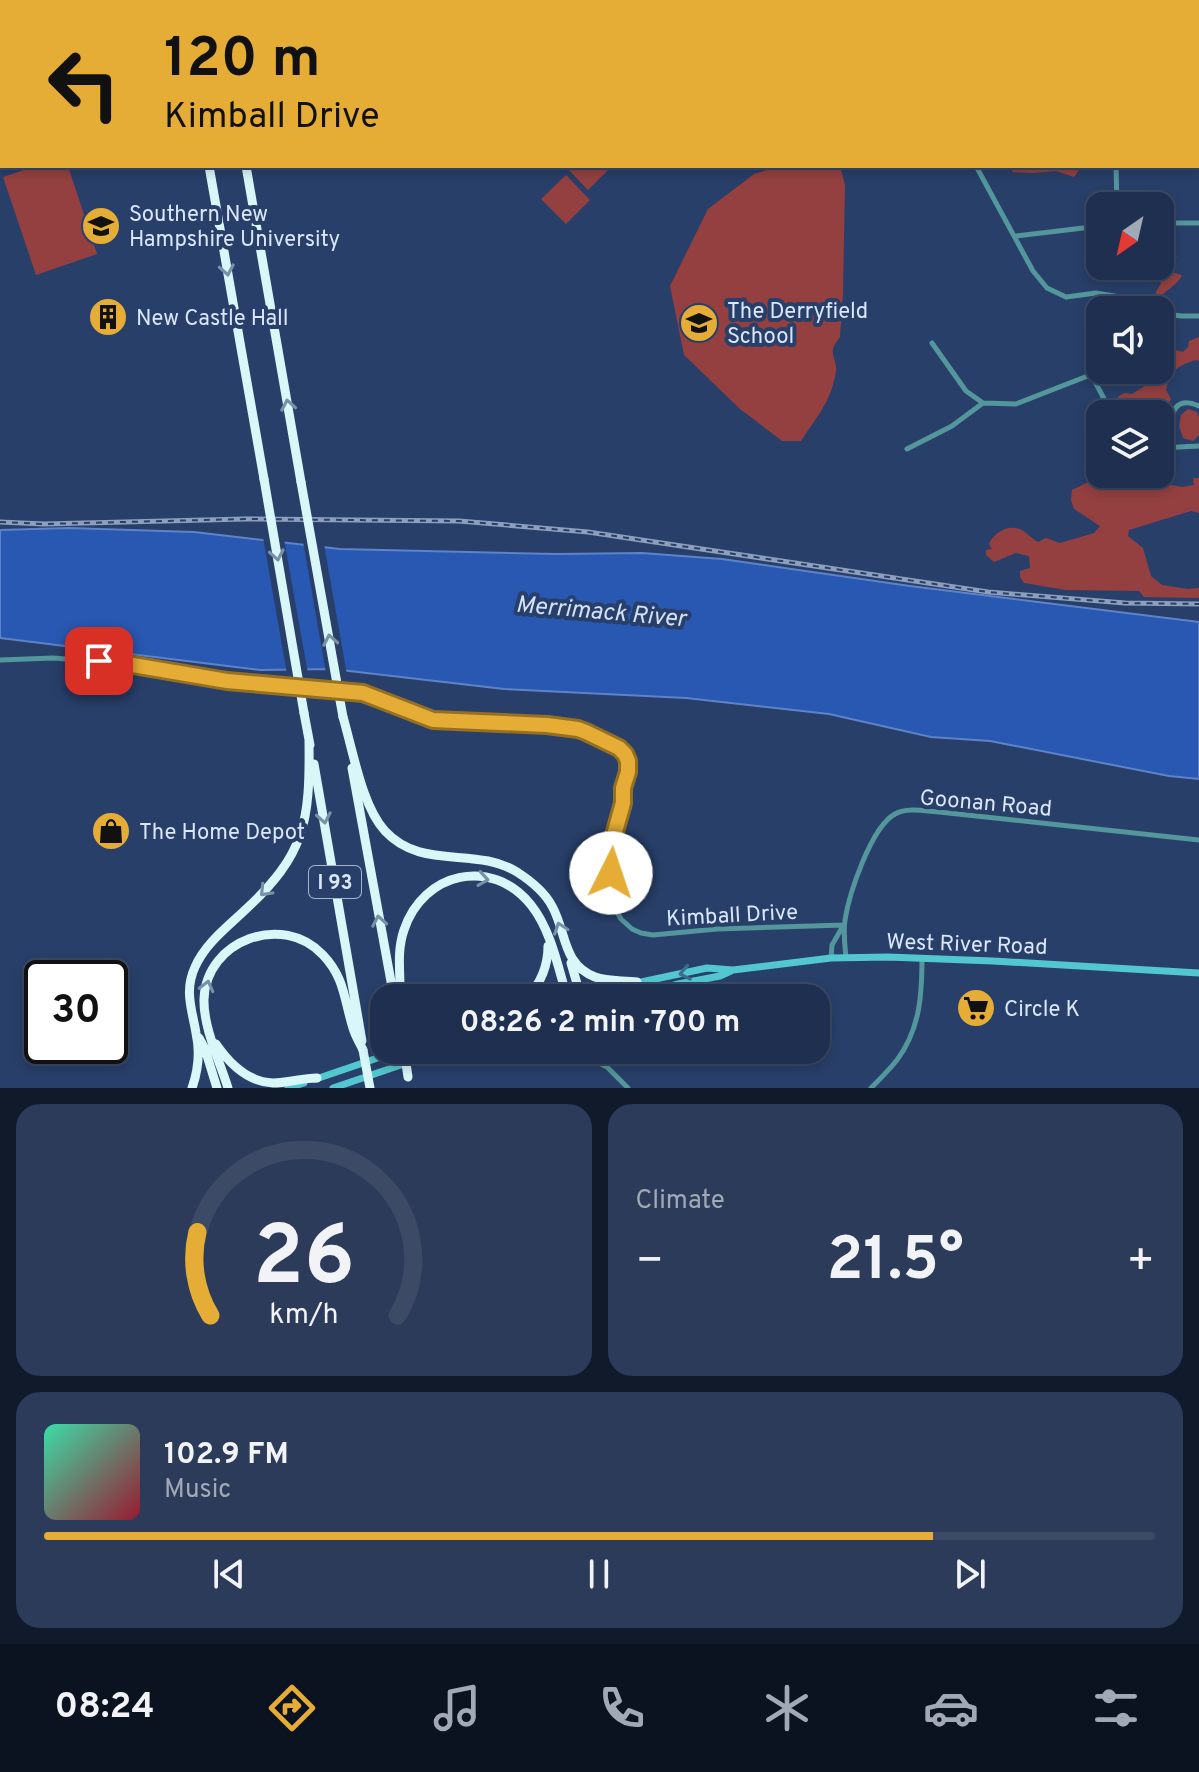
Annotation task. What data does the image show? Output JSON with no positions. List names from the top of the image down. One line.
{"streets":{"highway":["I 93"],"main road":["West River Road"],"street":["Goonan Road","Kimball Drive"]},"crossings":[["Goonan Road","Kimball Drive"],["Goonan Road","West River Road"]],"water":["Merrimack River"],"places":{"school or university":["Southern New Hampshire University","The Derryfield School"],"building":["New Castle Hall"],"shop":["The Home Depot"],"supermarket":["Circle K"]},"north":"bottom left","page":{"turn":["120 m","Kimball Drive"],"limit":"30","trip":"08:26 · 2 min · 700 m","tile":"Climate","heat":["−","21.5°","+"],"song":["102.9 FM","Music"],"tabs":"08:24","gauge":["26","km/h"]}}
